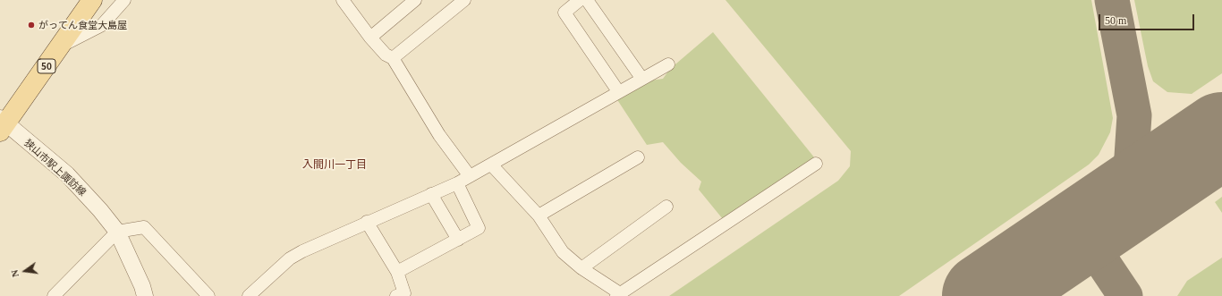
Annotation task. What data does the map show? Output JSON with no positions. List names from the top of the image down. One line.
{"streets":{"main road":["50"],"street":["狭山市駅上諏訪線"]},"crossings":[["50","狭山市駅上諏訪線"]],"districts":["入間川一丁目"],"places":["がってん食堂大島屋"],"scale_bar":"50 m","north":"left"}
